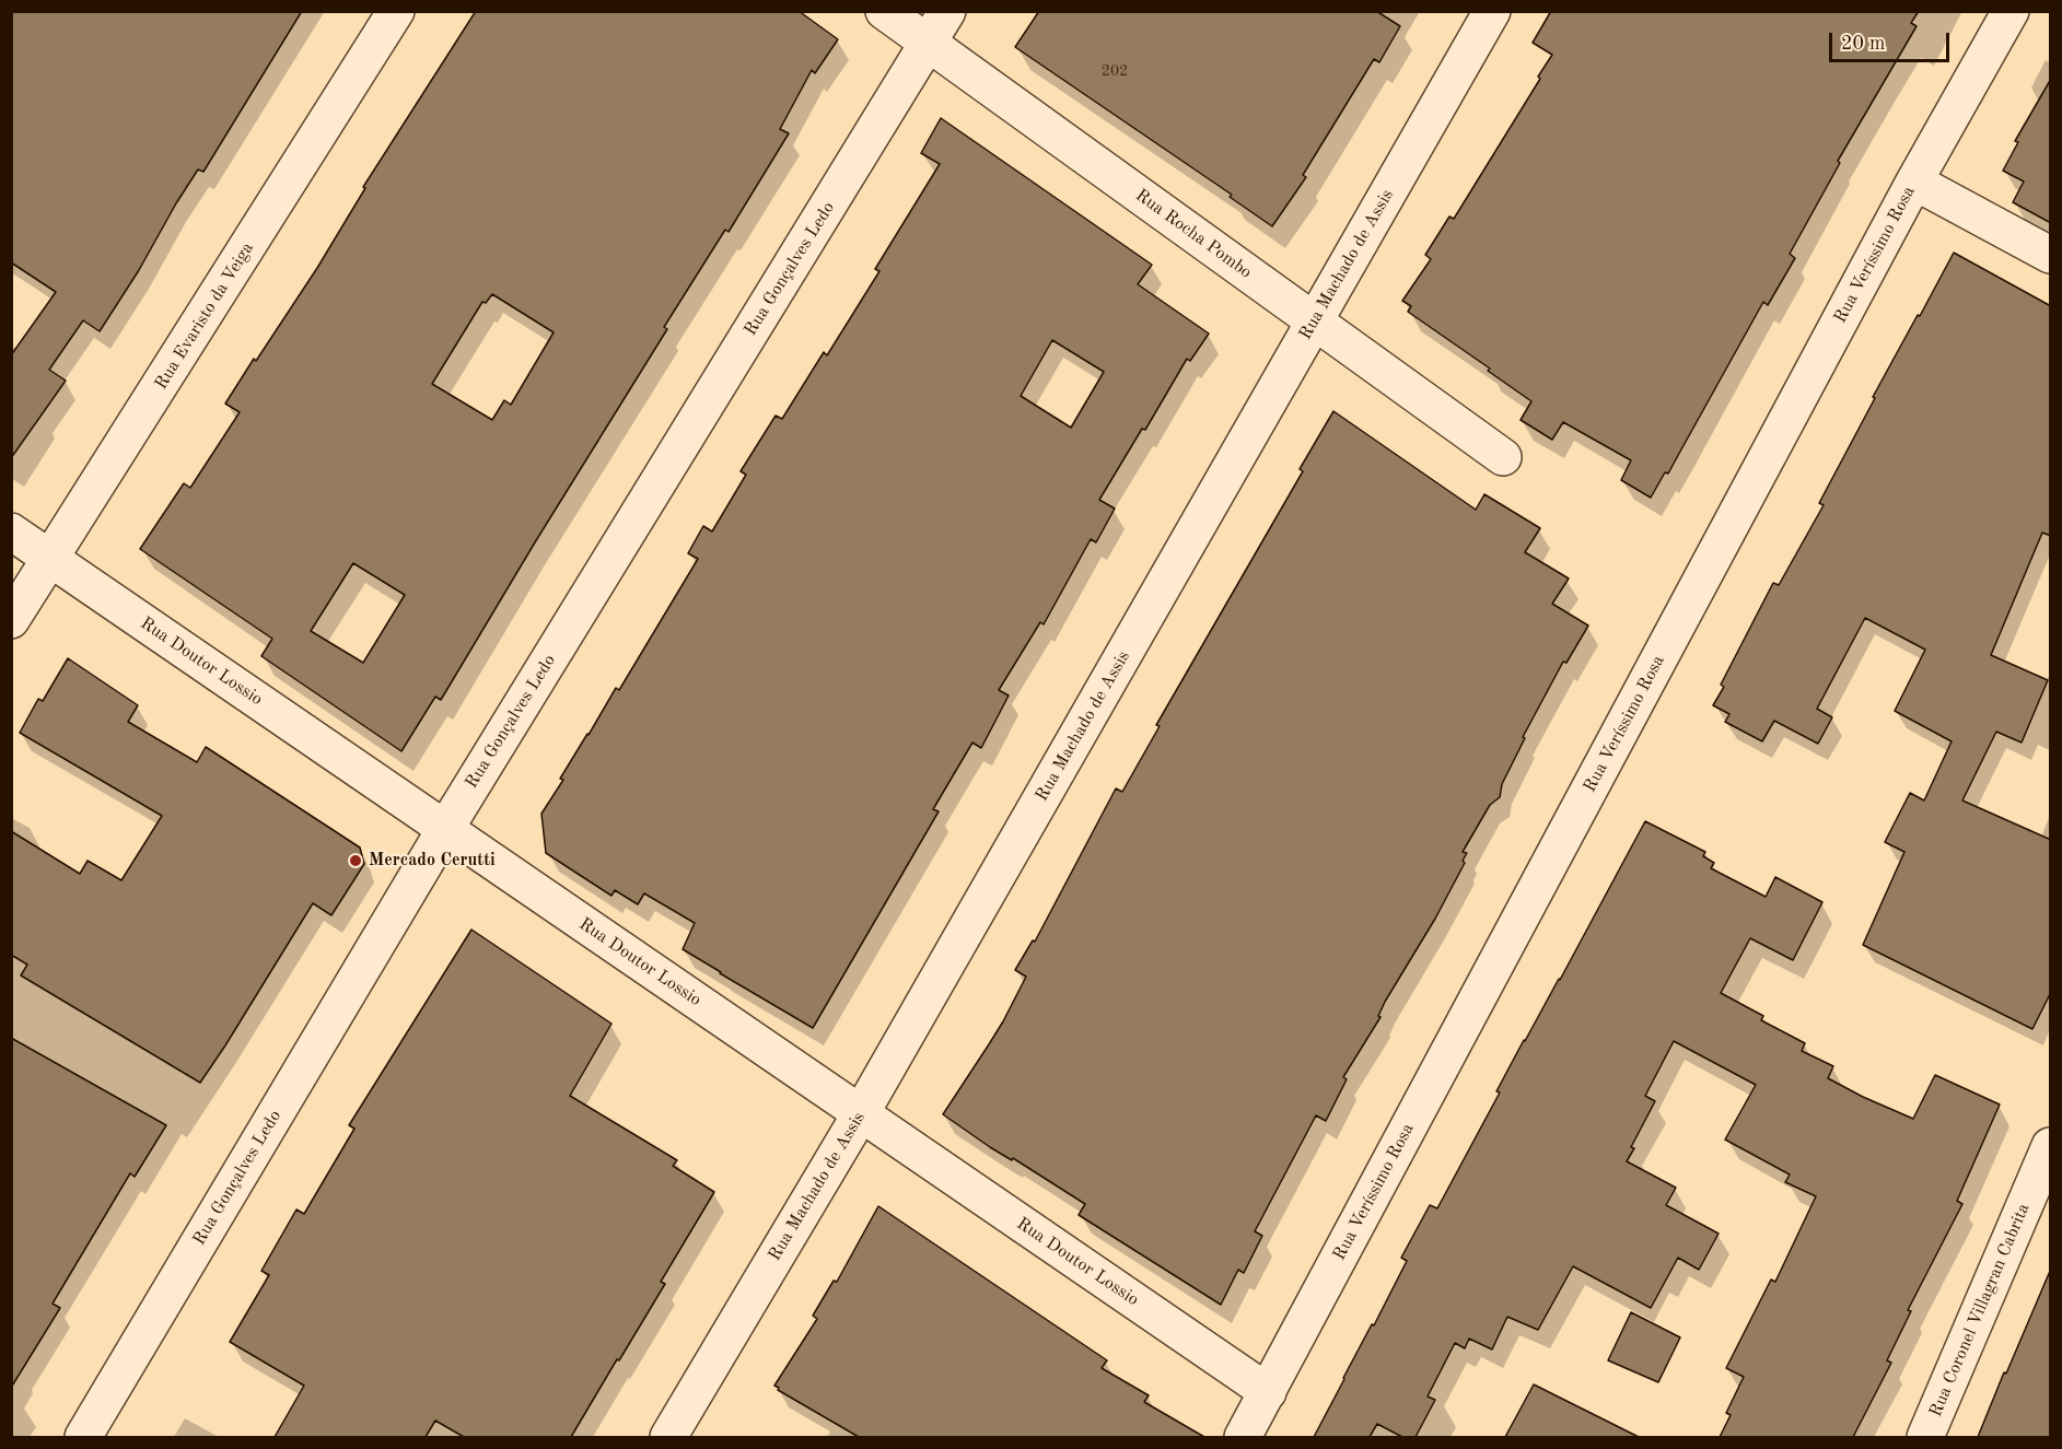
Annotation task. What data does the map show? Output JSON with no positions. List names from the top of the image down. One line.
{"streets":{"street":["Rua Rocha Pombo","Rua Veríssimo Rosa","Rua Machado de Assis","Rua Gonçalves Ledo","Rua Evaristo da Veiga","Rua Doutor Lossio","Rua Coronel Villagran Cabrita"]},"crossings":[["Rua Rocha Pombo","Rua Machado de Assis"],["Rua Rocha Pombo","Rua Gonçalves Ledo"],["Rua Veríssimo Rosa","Rua Doutor Lossio"],["Rua Machado de Assis","Rua Doutor Lossio"],["Rua Gonçalves Ledo","Rua Doutor Lossio"],["Rua Evaristo da Veiga","Rua Doutor Lossio"]],"places":["Mercado Cerutti"],"house_numbers":["202"],"scale_bar":"20 m"}
